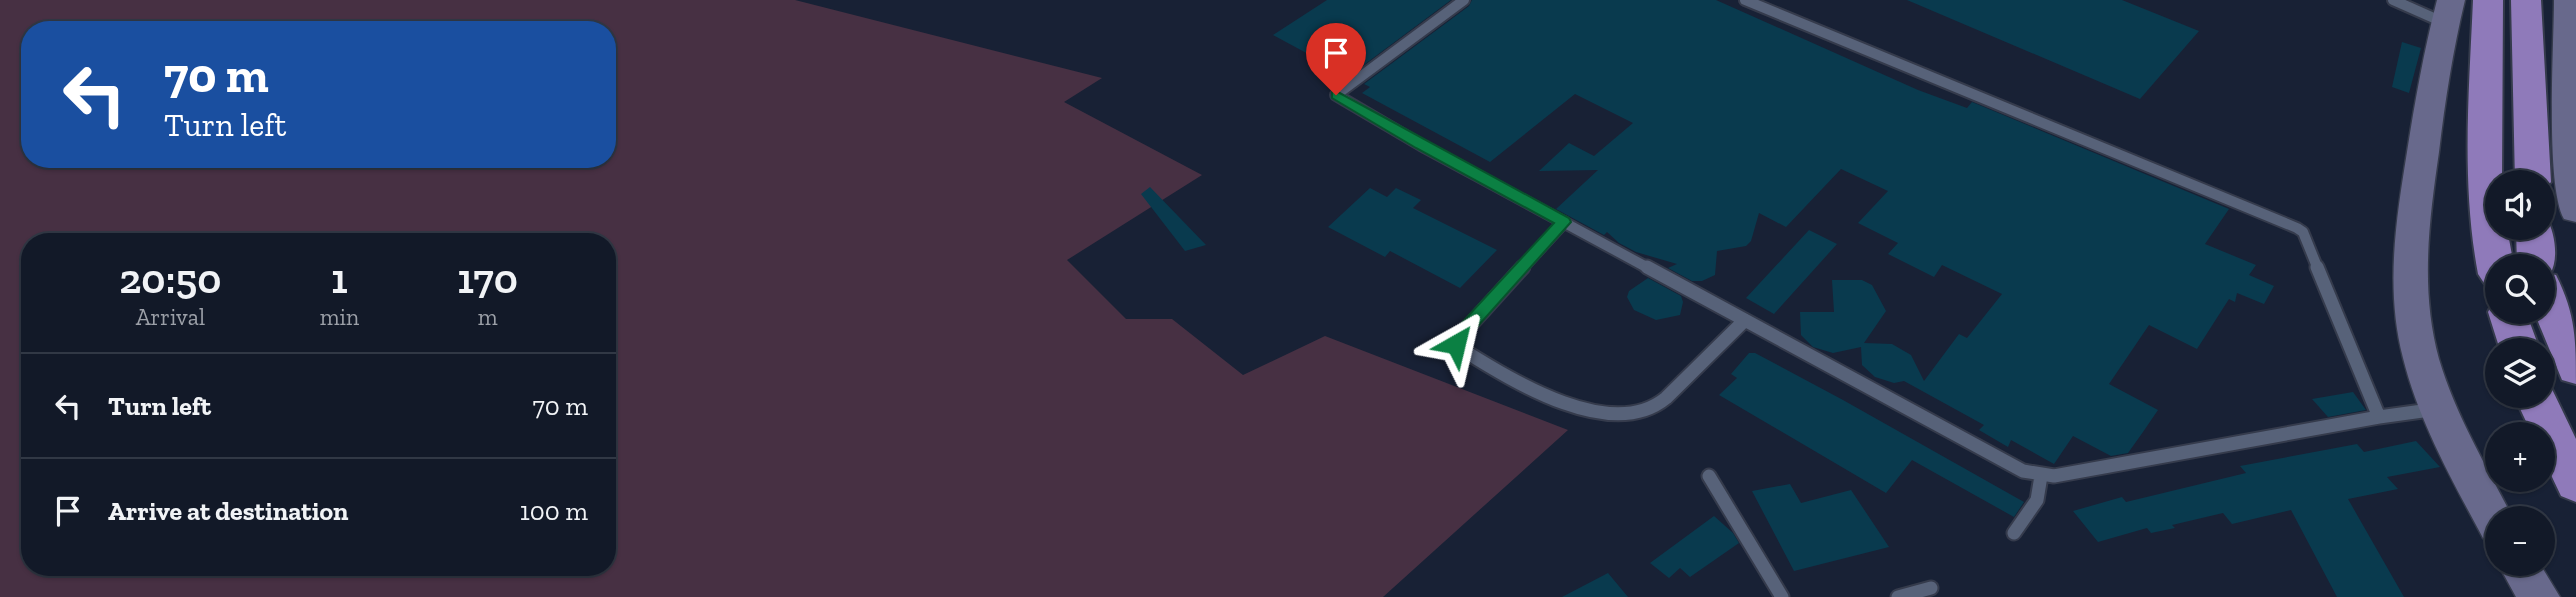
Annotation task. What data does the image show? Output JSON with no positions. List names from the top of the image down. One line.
{"page":{"turn":["70 m","Turn left"],"map_buttons":["+","−"],"eta":["20:50","Arrival","1","min","170","m"],"list":[{"name":"Turn left","value":"70 m"},{"name":"Arrive at destination","value":"100 m"}]}}
